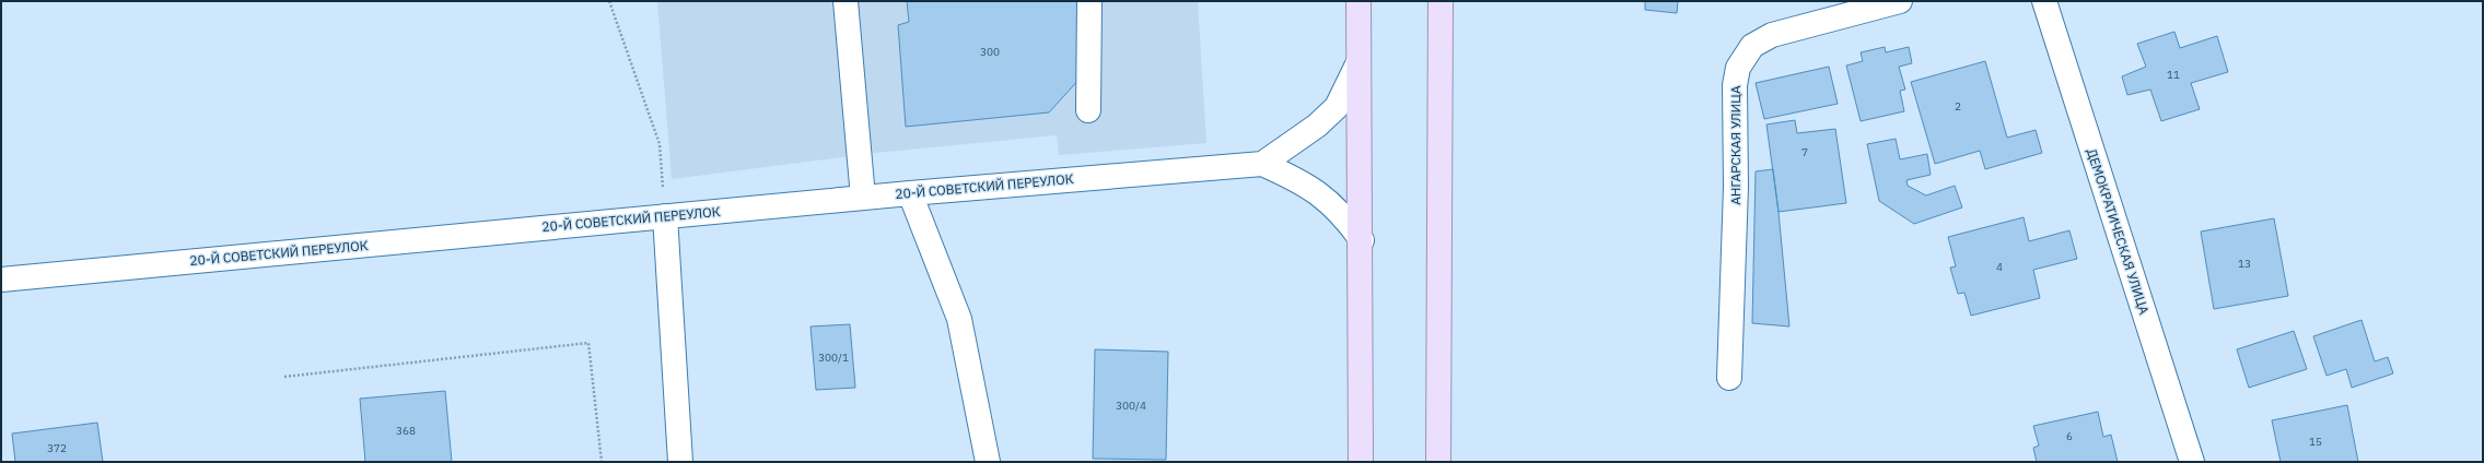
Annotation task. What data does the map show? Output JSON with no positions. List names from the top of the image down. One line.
{"streets":{"street":["АНГАРСКАЯ УЛИЦА","20-Й СОВЕТСКИЙ ПЕРЕУЛОК","ДЕМОКРАТИЧЕСКАЯ УЛИЦА"]},"house_numbers":["300","11","2","7","13","4","300/1","300/4","368","6","15","372"]}
